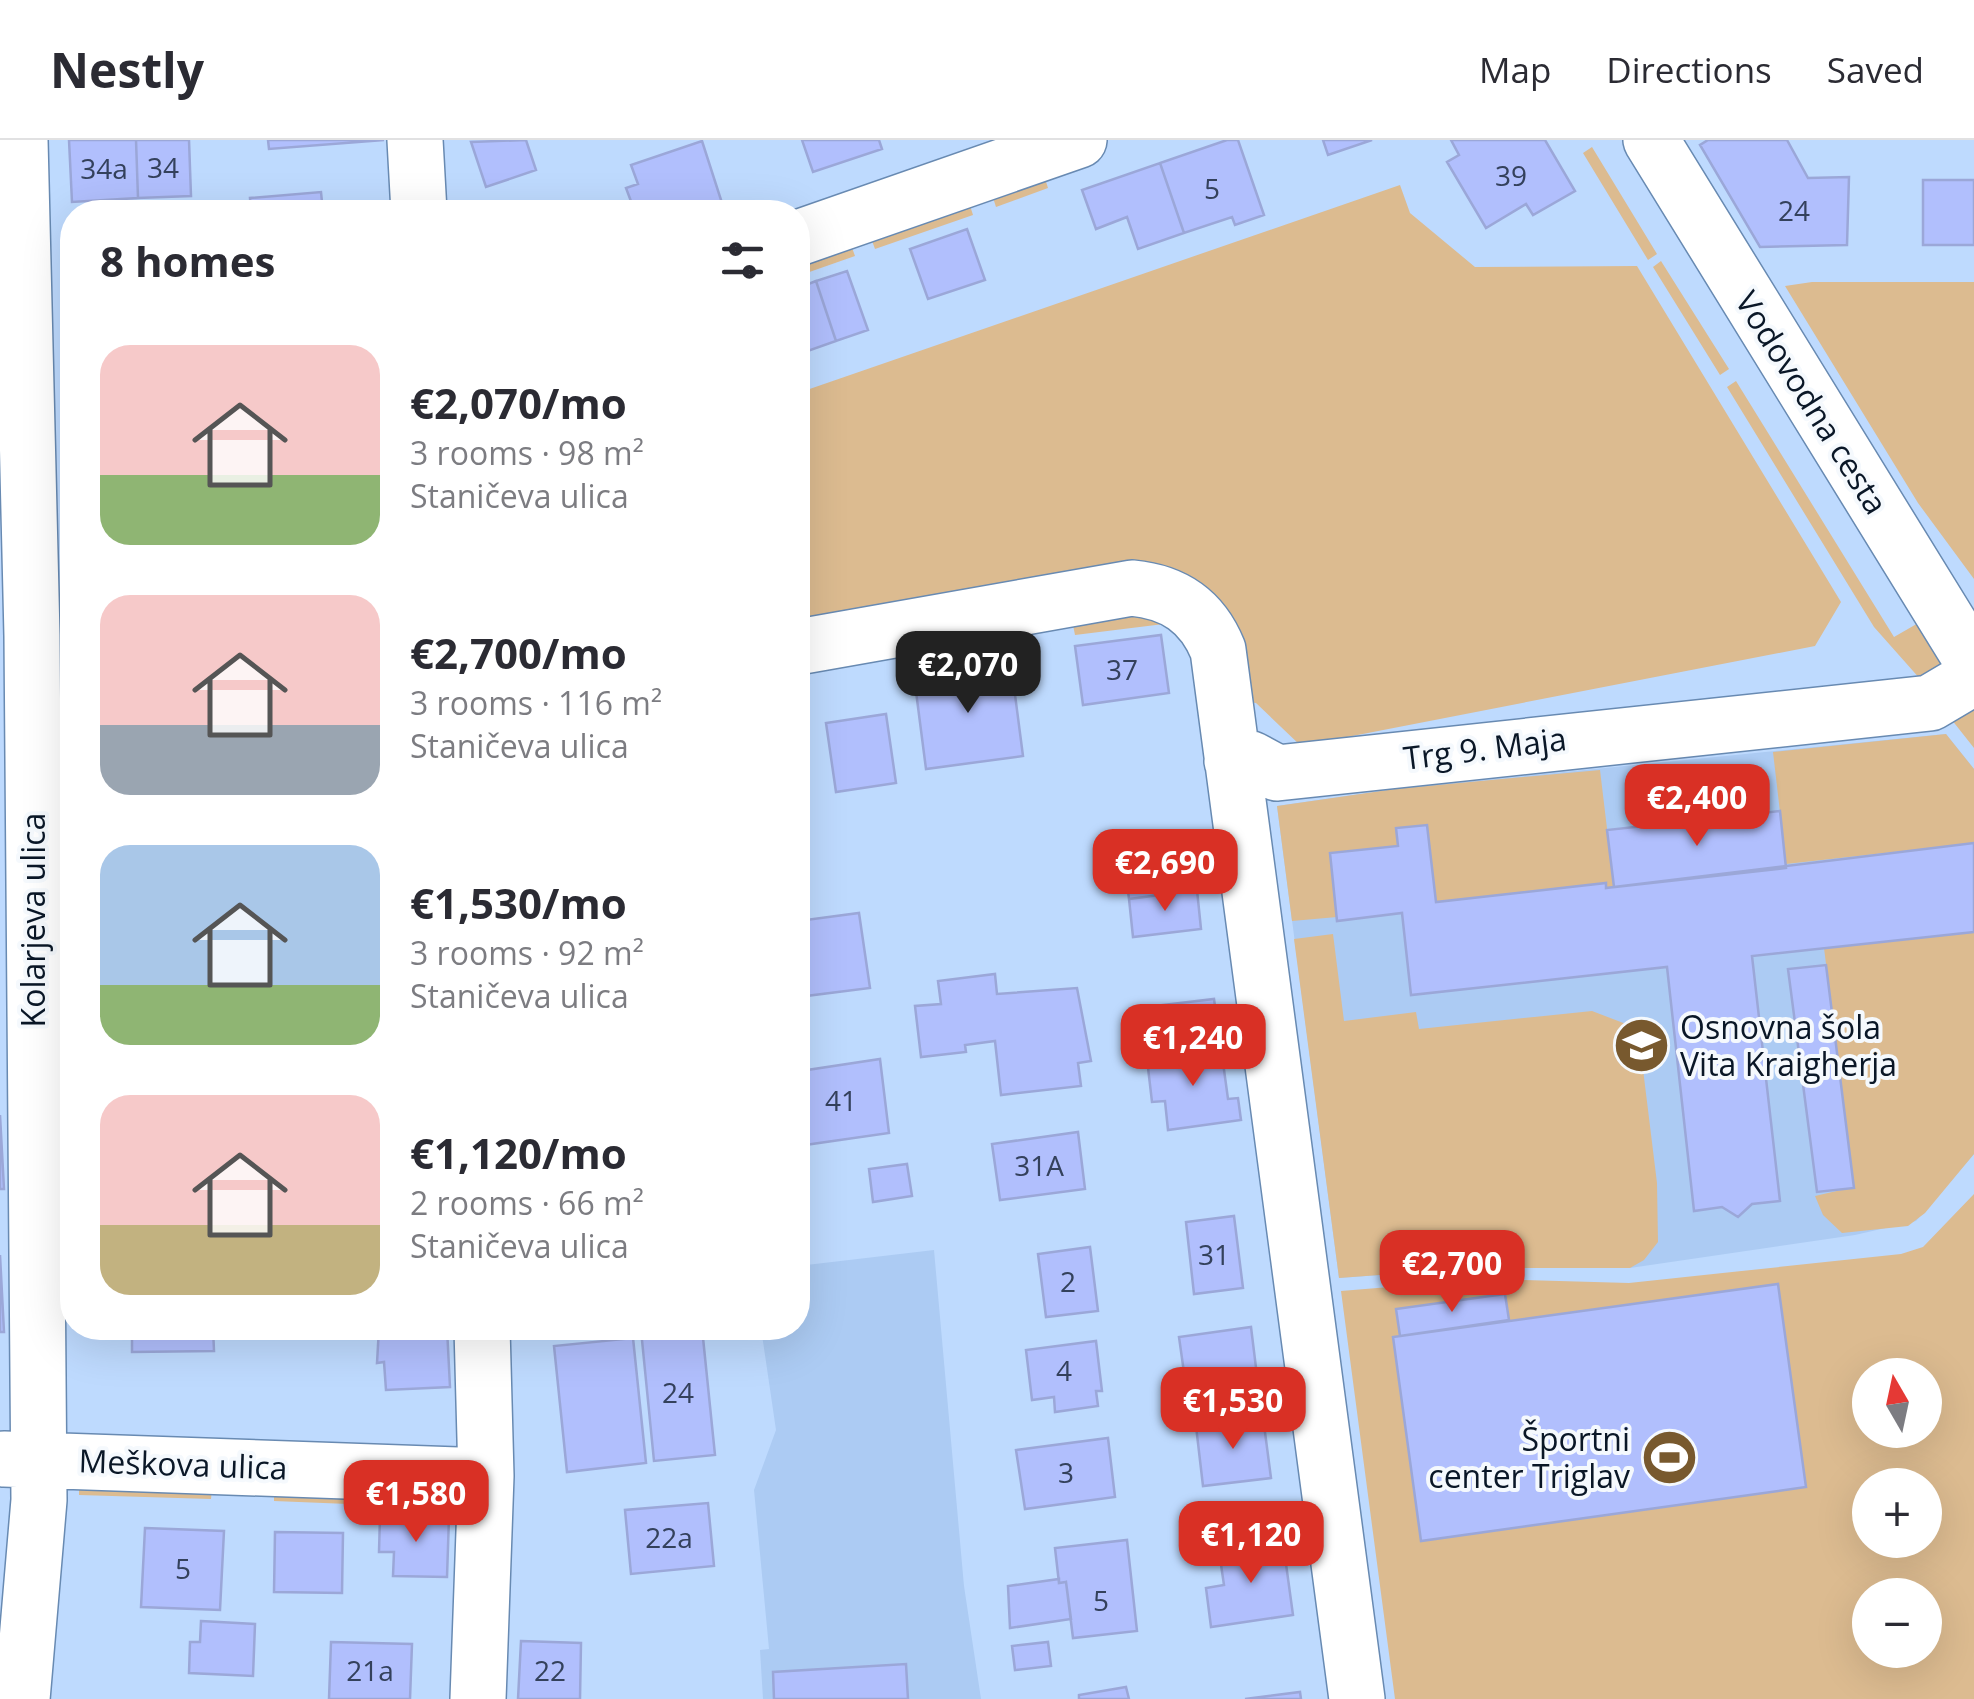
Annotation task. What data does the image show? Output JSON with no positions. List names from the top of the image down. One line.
{"streets":{"street":["Vodovodna cesta","Trg 9. Maja","Kolarjeva ulica","Meškova ulica"]},"crossings":[["Kolarjeva ulica","Meškova ulica"]],"places":{"school or university":["Osnovna šola Vita Kraigherja"],"sports":["Športni center Triglav"]},"house_numbers":["34","34a","39","5","24","37","41","31A","31","2","4","24","3","22a","5","5","21a","22"],"north":"top","page":{"header":"Nestly","nav":["Map","Directions","Saved"],"heading":"8 homes","list":[{"name":"€2,070/mo","note":"3 rooms · 98 m² · Staničeva ulica"},{"name":"€2,700/mo","note":"3 rooms · 116 m² · Staničeva ulica"},{"name":"€1,530/mo","note":"3 rooms · 92 m² · Staničeva ulica"},{"name":"€1,120/mo","note":"2 rooms · 66 m² · Staničeva ulica"}],"price":["€2,070","€2,400","€2,690","€1,240","€2,700","€1,530","€1,580","€1,120"],"map_buttons":["+","−"]}}
